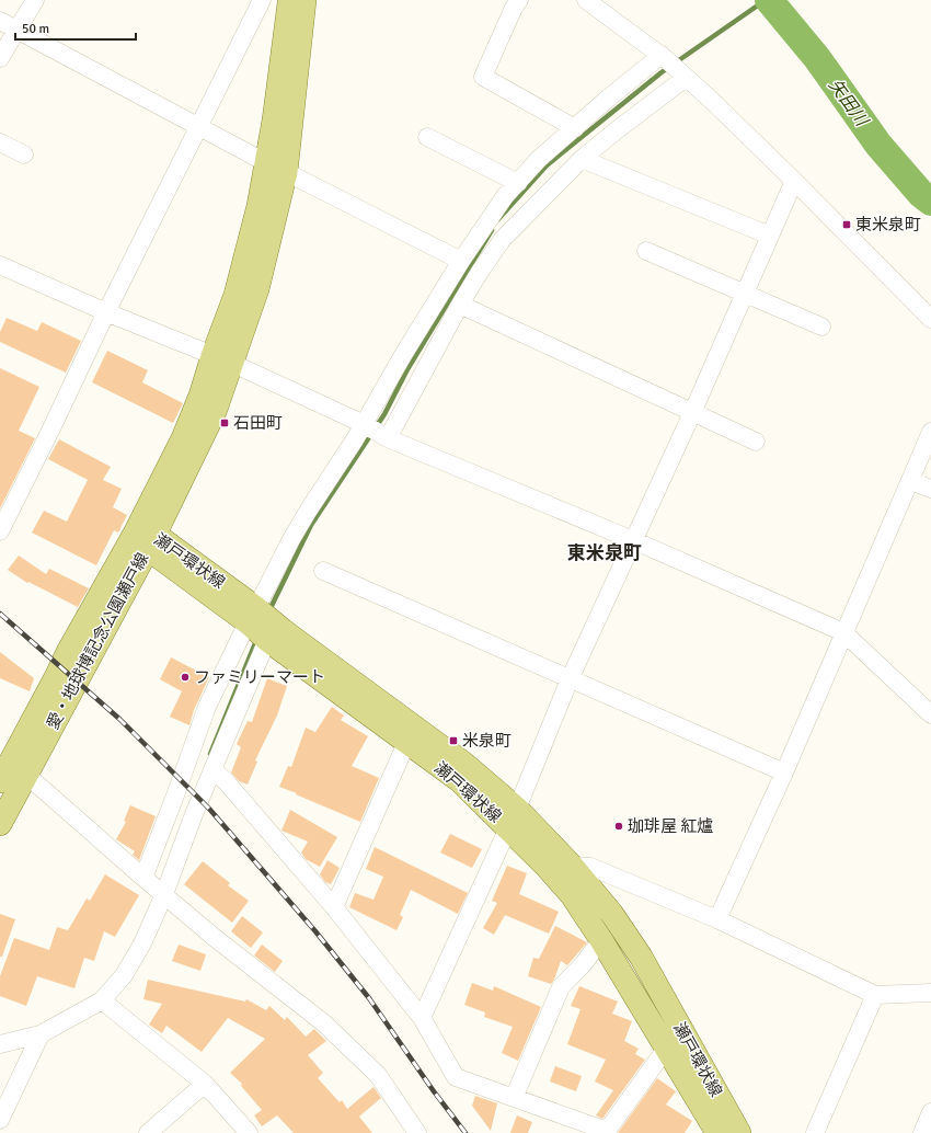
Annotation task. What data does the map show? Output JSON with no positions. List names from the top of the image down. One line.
{"streets":{"main road":["瀬戸環状線","愛・地球博記念公園瀬戸線"]},"crossings":[["瀬戸環状線","愛・地球博記念公園瀬戸線"]],"districts":["東米泉町"],"water":["矢田川"],"places":{"transit":["東米泉町","石田町","米泉町"],"other":["ファミリーマート","珈琲屋 紅爐"]},"scale_bar":"50 m"}
